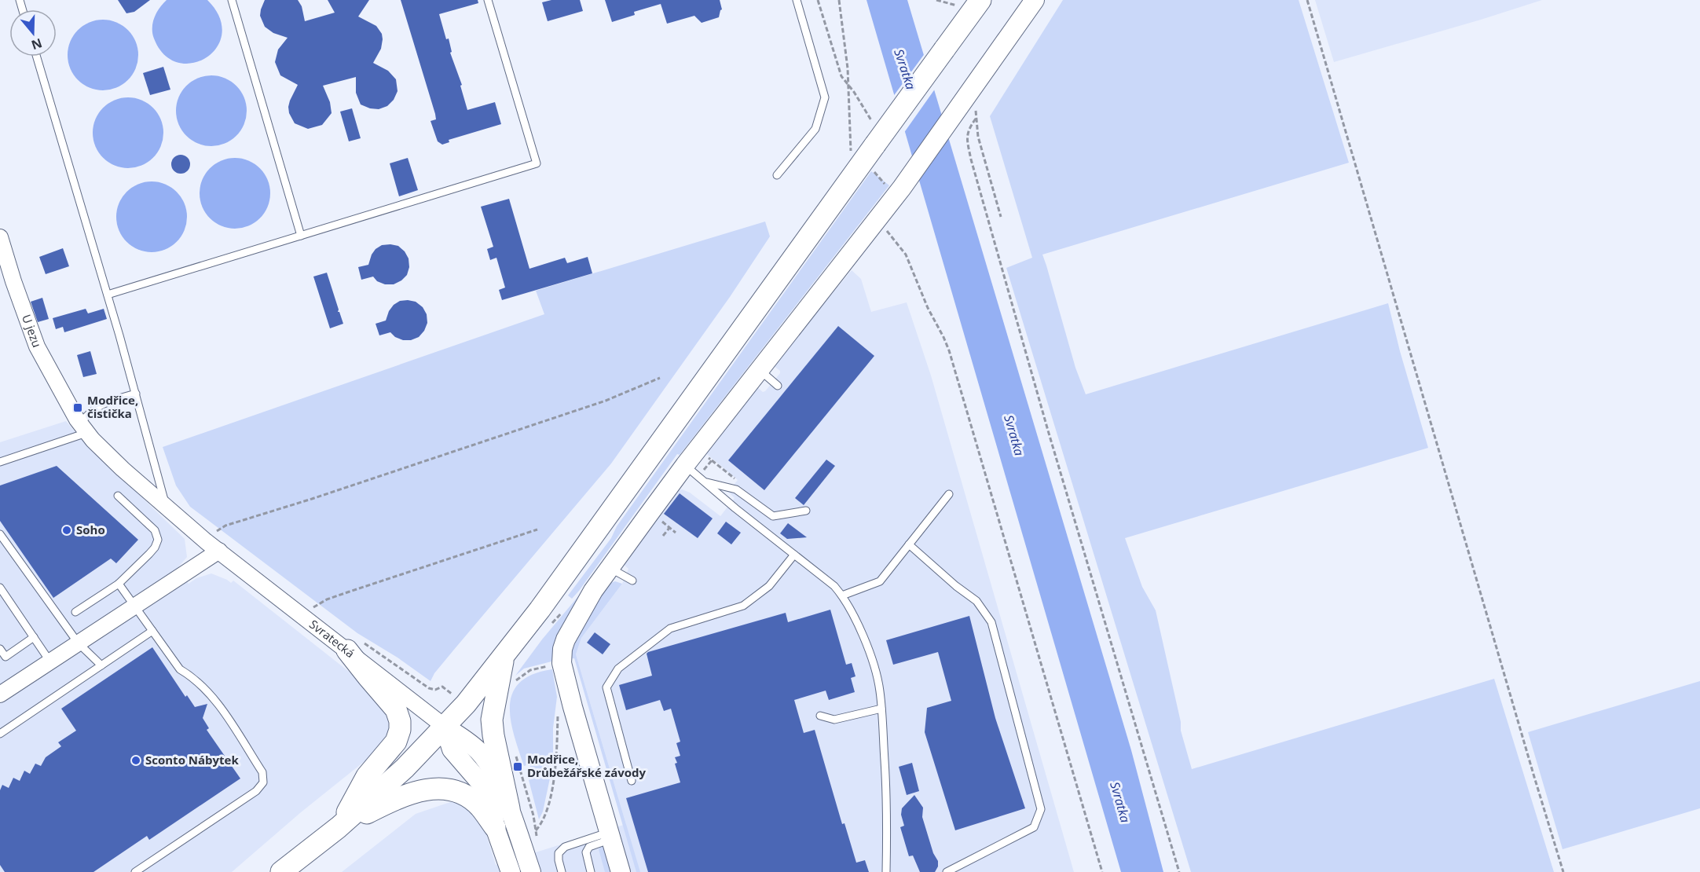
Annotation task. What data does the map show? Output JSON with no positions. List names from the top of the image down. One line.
{"streets":{"street":["U jezu","Svratecká"]},"crossings":[["U jezu","Svratecká"]],"water":["Svratka"],"places":{"transit":["Modřice, čistička","Modřice, Drůbežářské závody"],"other":["Soho","Sconto Nábytek"]},"north":"bottom"}
